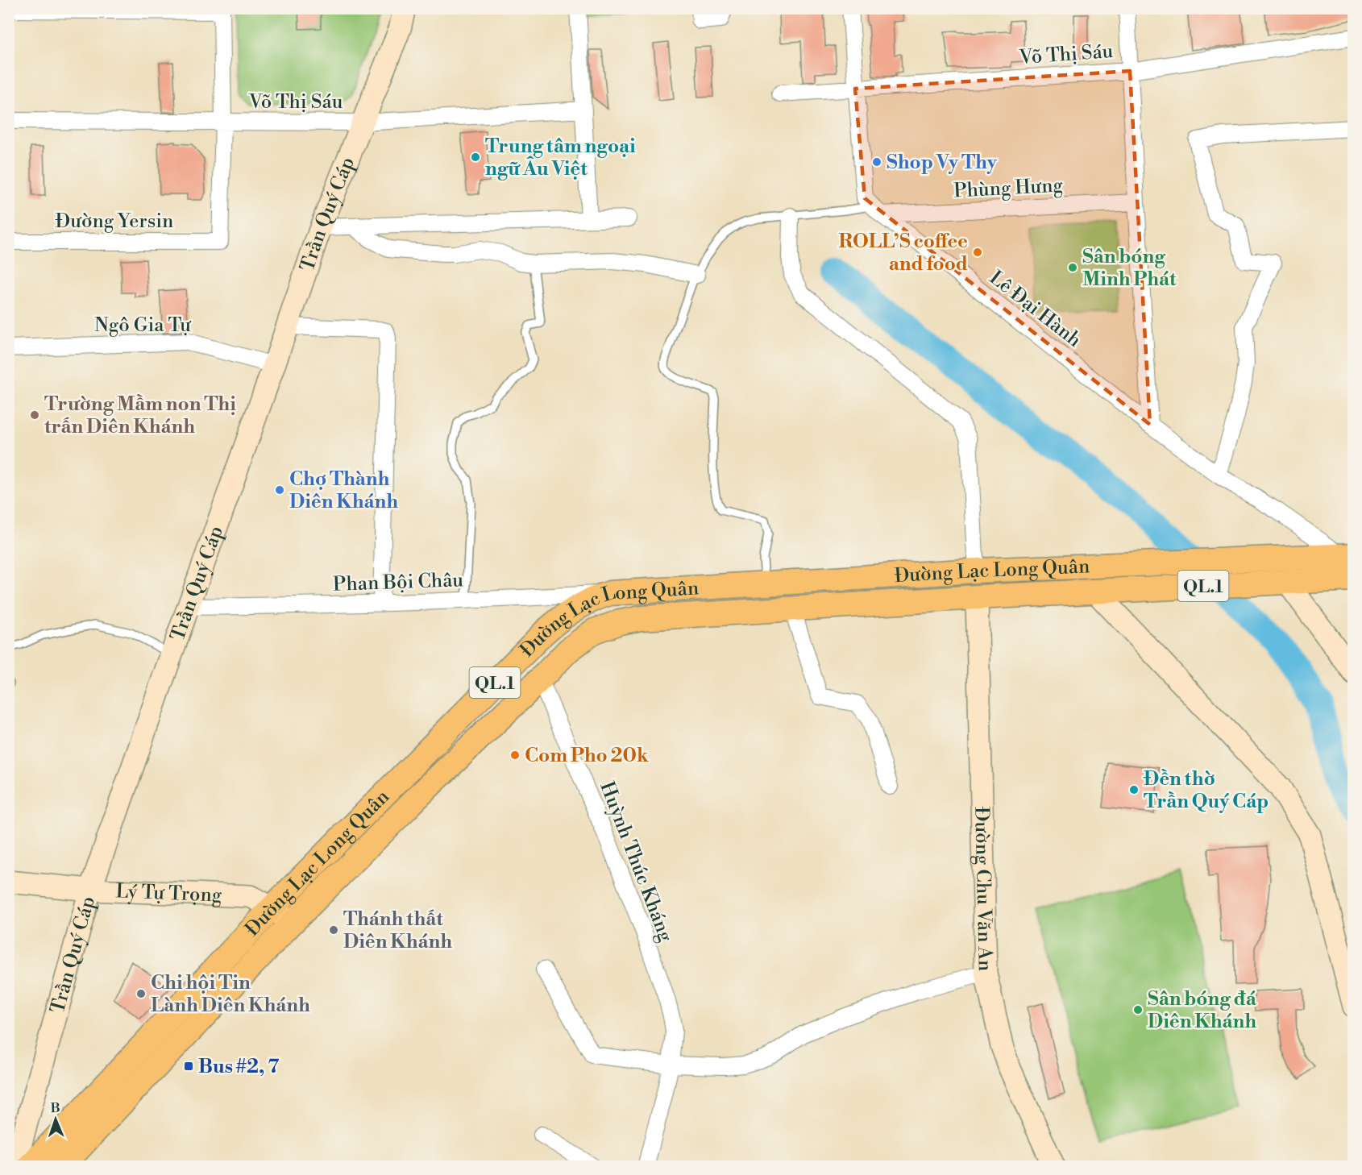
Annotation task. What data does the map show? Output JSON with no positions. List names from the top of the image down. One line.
{"streets":{"main road":["Đường Lạc Long Quân","QL.1"],"street":["Võ Thị Sáu","Phùng Hưng","Trần Quý Cáp","Đường Yersin","Lê Đại Hành","Ngô Gia Tự","Phan Bội Châu","Huỳnh Thúc Kháng","Đường Chu Văn An","Lý Tự Trọng"]},"crossings":[["Võ Thị Sáu","Trần Quý Cáp"],["Võ Thị Sáu","Đường Yersin"],["Phùng Hưng","Lê Đại Hành"],["Trần Quý Cáp","Ngô Gia Tự"],["Trần Quý Cáp","Phan Bội Châu"],["Trần Quý Cáp","Lý Tự Trọng"],["Lê Đại Hành","Đường Lạc Long Quân"],["Đường Lạc Long Quân","Phan Bội Châu"],["Đường Lạc Long Quân","Huỳnh Thúc Kháng"],["Đường Lạc Long Quân","Đường Chu Văn An"],["Đường Lạc Long Quân","Lý Tự Trọng"]],"places":{"other":["Trung tâm ngoại ngữ Âu Việt","Shop Vy Thy","ROLL’S coffee and food","Sân bóng Minh Phát","Trường Mầm non Thị trấn Diên Khánh","Chợ Thành Diên Khánh","Com Pho 20k","Đền thờ Trần Quý Cáp","Thánh thất Diên Khánh","Chi hội Tin Lành Diên Khánh","Sân bóng đá Diên Khánh"],"transit":["Bus #2, 7"]},"north":"top"}
